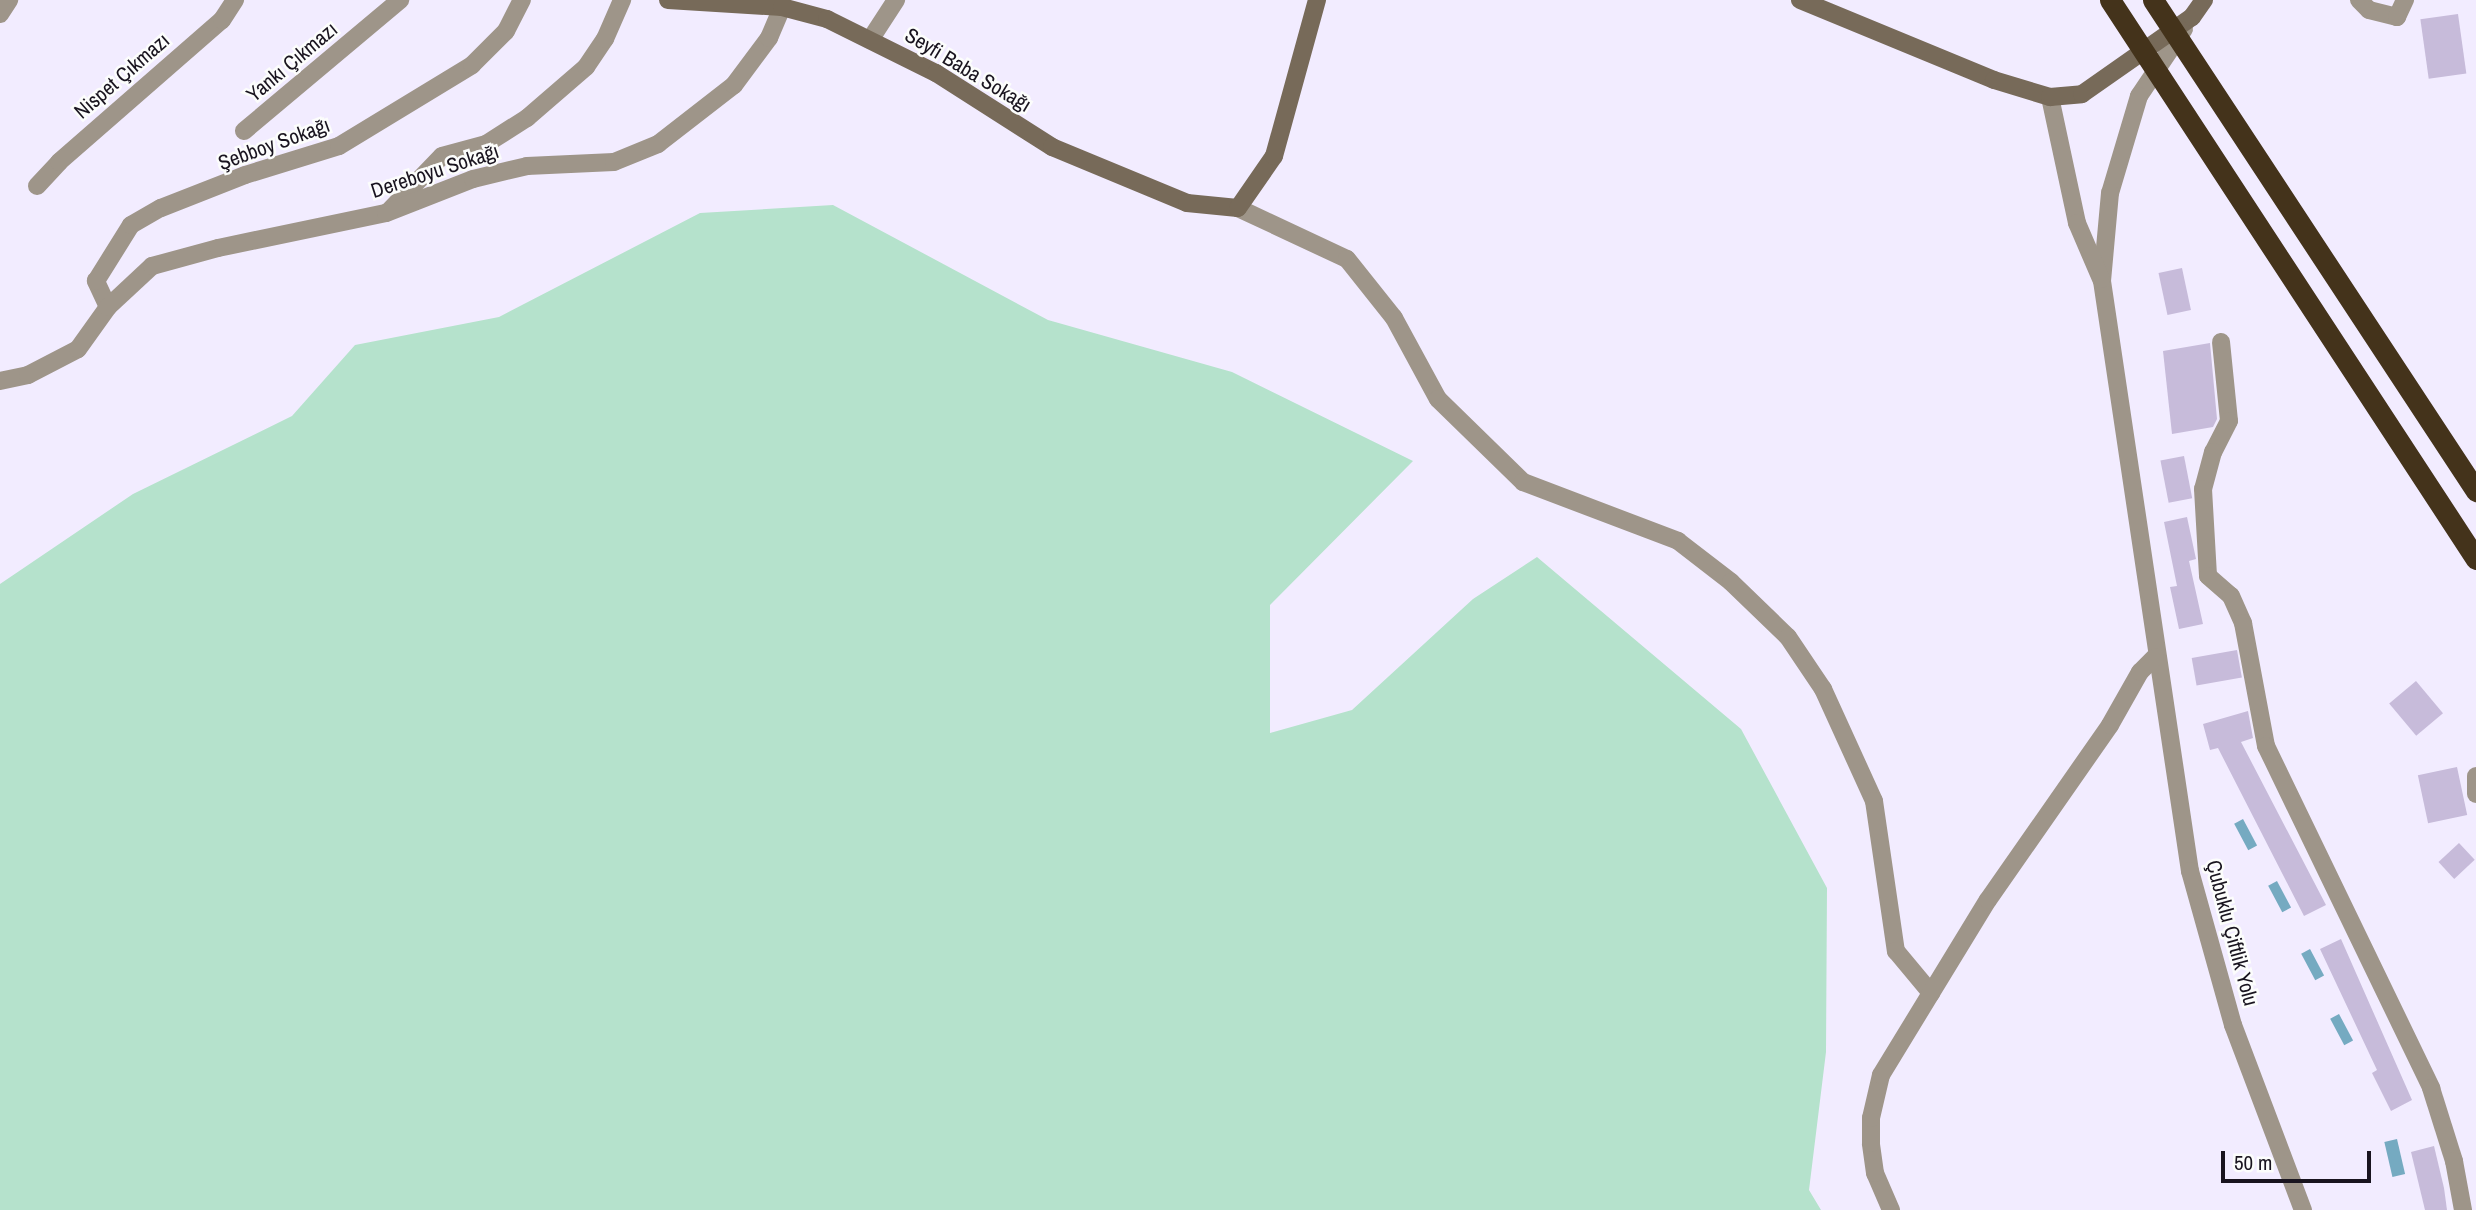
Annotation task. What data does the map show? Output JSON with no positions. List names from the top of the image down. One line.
{"streets":{"street":["Yankı Çıkmazı","Seyfi Baba Sokağı","Nispet Çıkmazı","Şebboy Sokağı","Dereboyu Sokağı","Çubuklu Çiftlik Yolu"]},"crossings":[["Seyfi Baba Sokağı","Dereboyu Sokağı"],["Şebboy Sokağı","Dereboyu Sokağı"]],"scale_bar":"50 m"}
